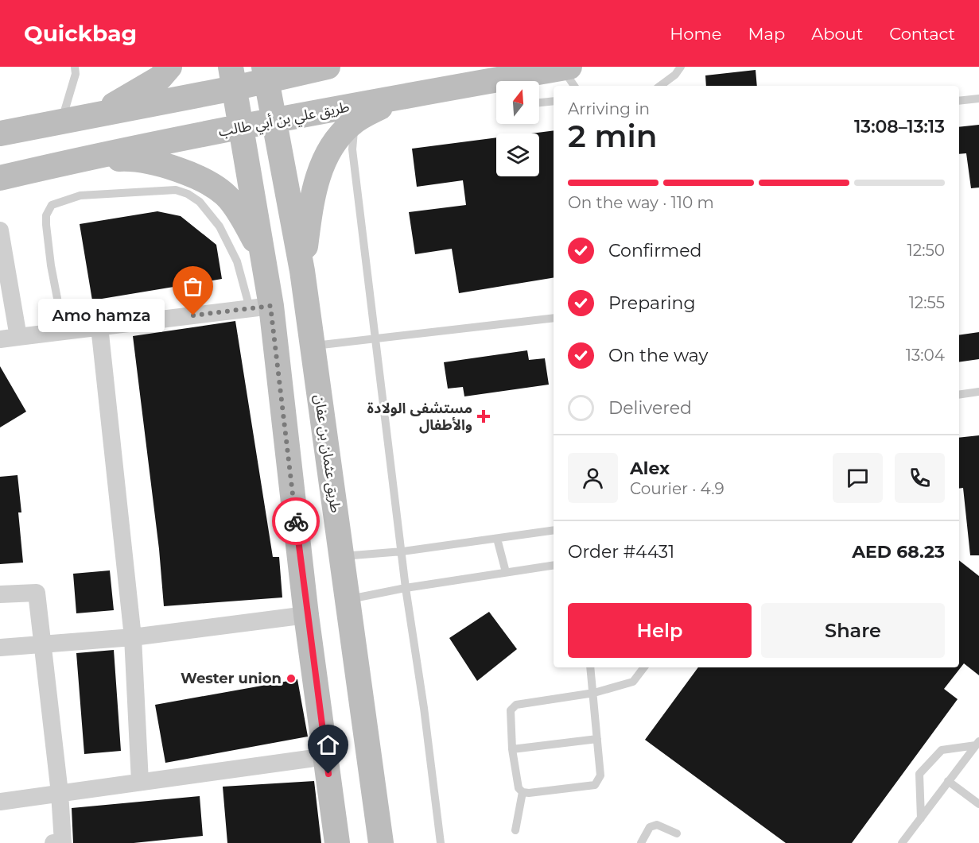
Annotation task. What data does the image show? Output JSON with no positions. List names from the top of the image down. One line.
{"streets":{"main road":["طريق علي بن أبي طالب","طريق عثمان بن عفان"]},"crossings":[["طريق علي بن أبي طالب","طريق عثمان بن عفان"]],"places":{"other":["Amo hamza","Wester union"],"health":["مستشفى الولادة والأطفال"]},"north":"top","page":{"header":"Quickbag","nav":["Home","Map","About","Contact"],"heading":["2 min","Arriving in","13:08–13:13"],"panel":["Alex","Courier · 4.9","Order #4431","AED 68.23"],"bar":"On the way · 110 m","list":[["Confirmed","12:50"],["Preparing","12:55"],["On the way","13:04"],"Delivered"],"bubble":"Amo hamza","buttons":["Help","Share"]}}
